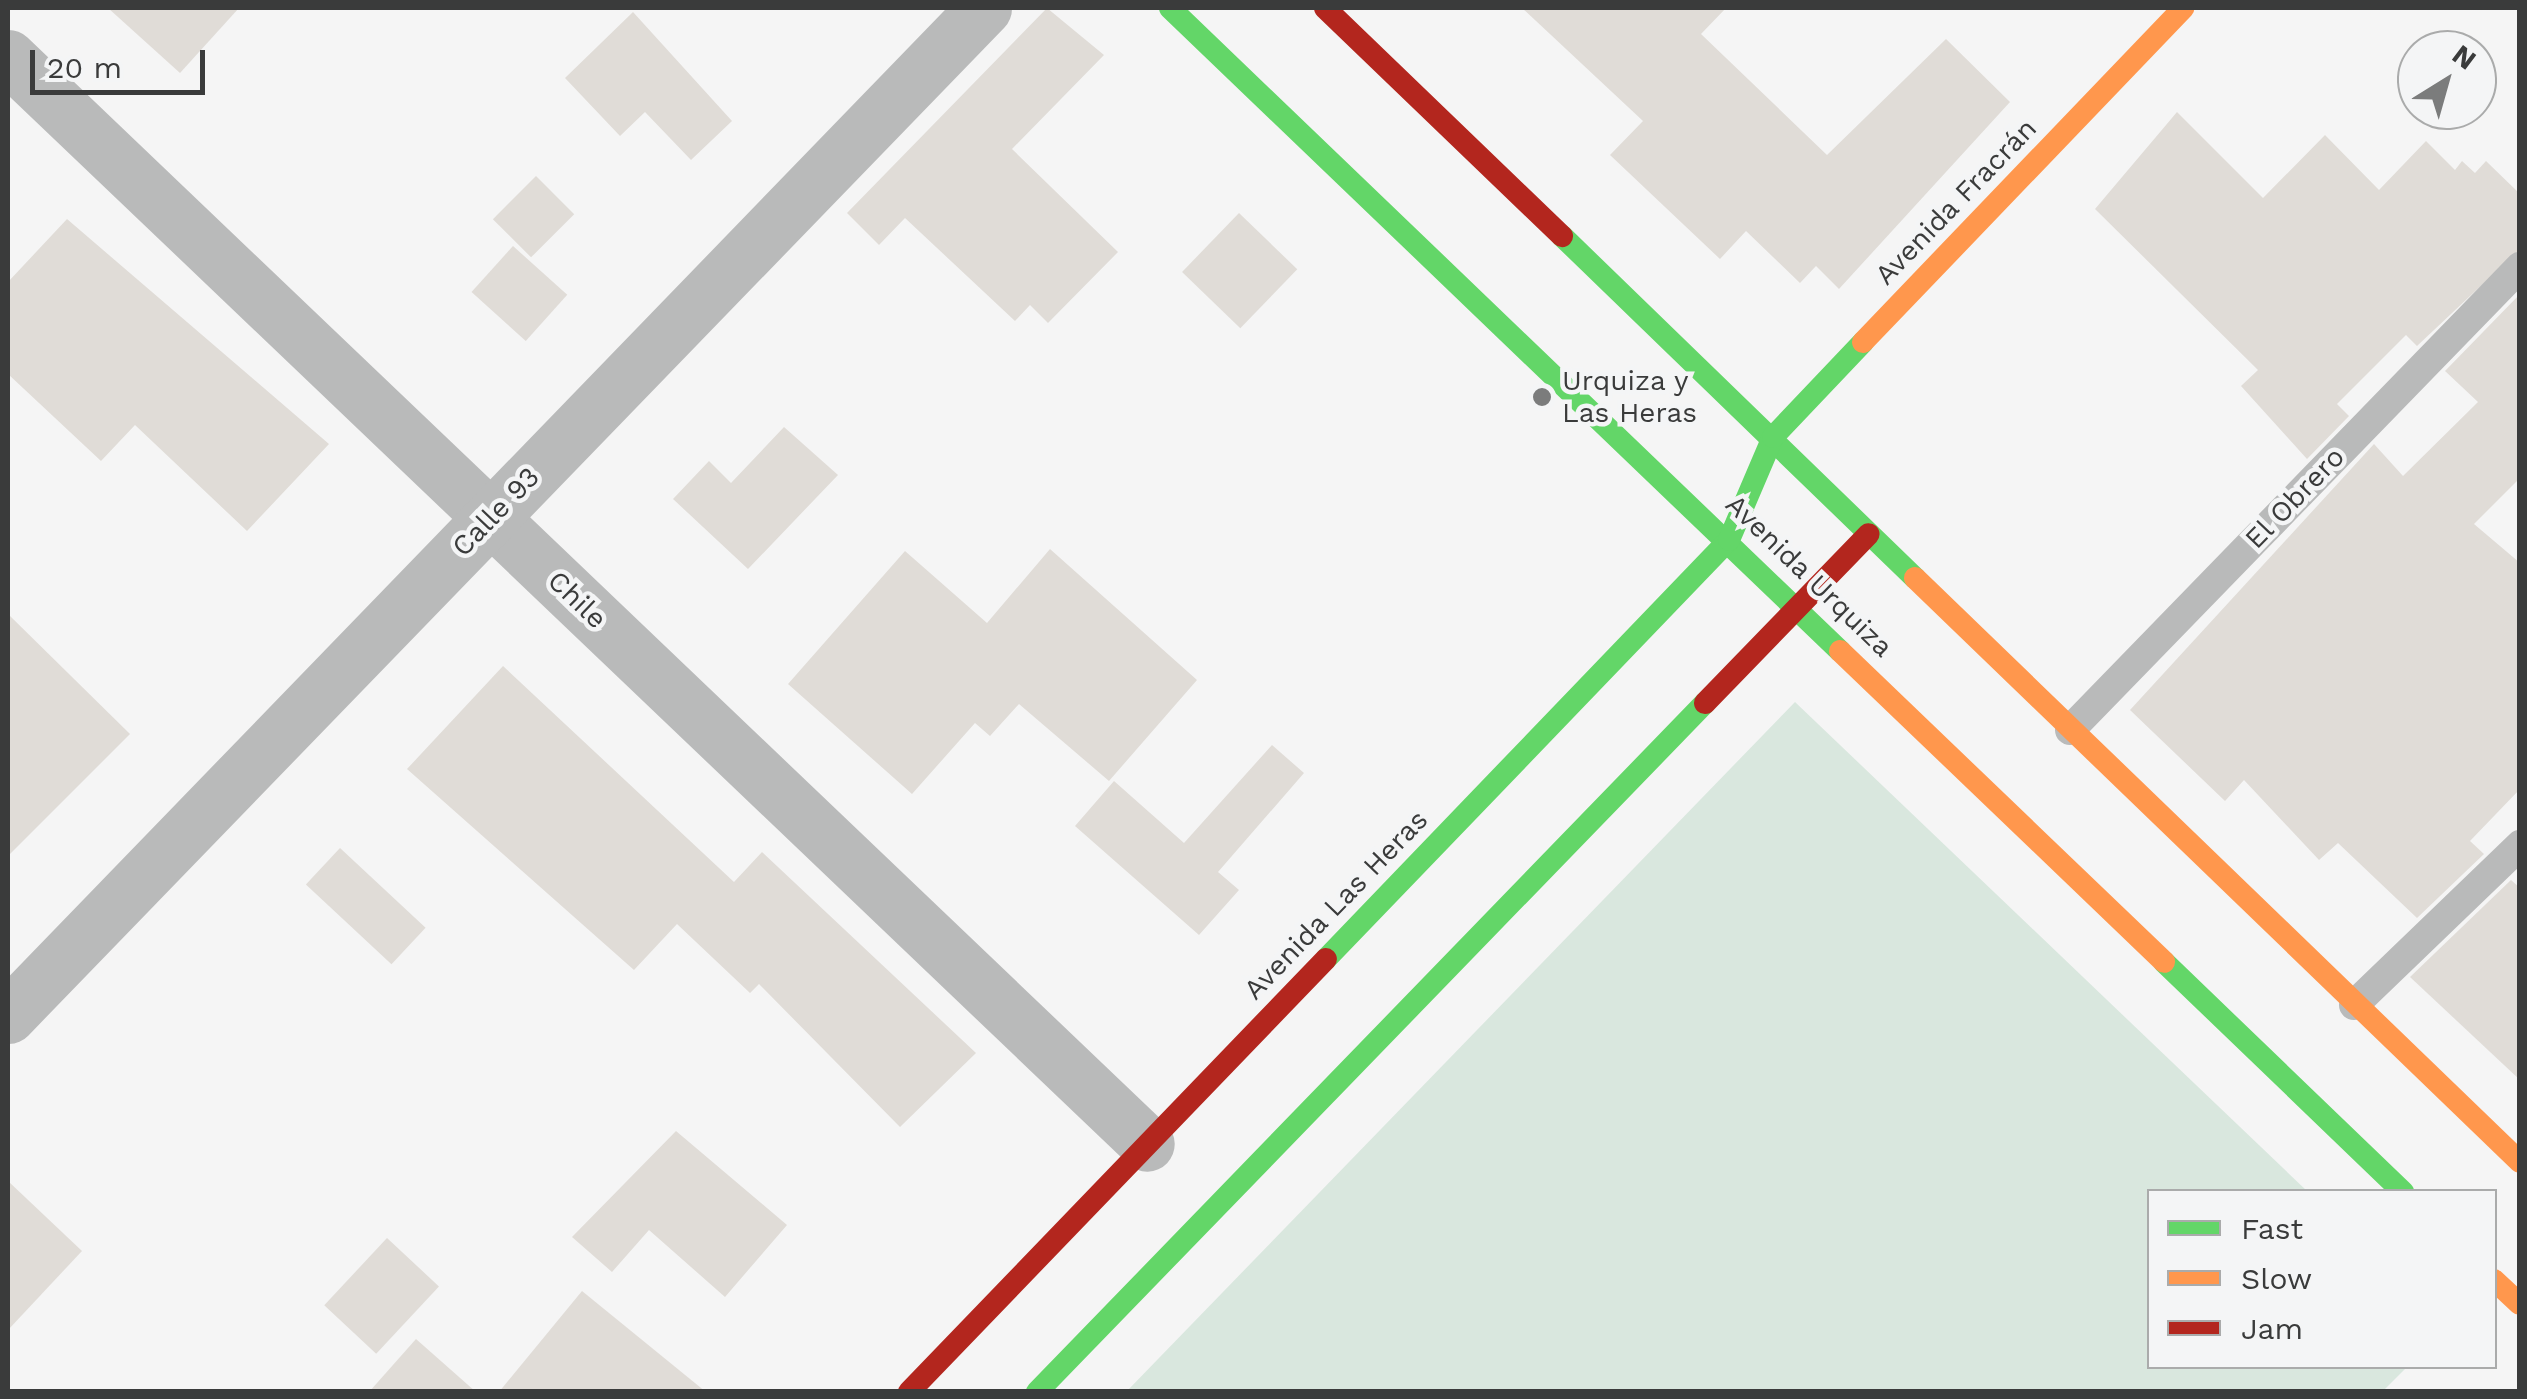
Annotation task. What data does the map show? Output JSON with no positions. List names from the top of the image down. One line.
{"streets":{"main road":["Avenida Fracrán","Avenida Urquiza","Avenida Las Heras"],"street":["Calle 93","Chile"],"lane":["El Obrero"]},"crossings":[["Avenida Fracrán","Avenida Las Heras"],["Calle 93","Chile"],["Avenida Urquiza","Avenida Las Heras"],["Chile","Avenida Las Heras"]],"places":["Urquiza y Las Heras"],"legend":["Fast","Slow","Jam"],"scale_bar":"20 m","north":"top right"}
